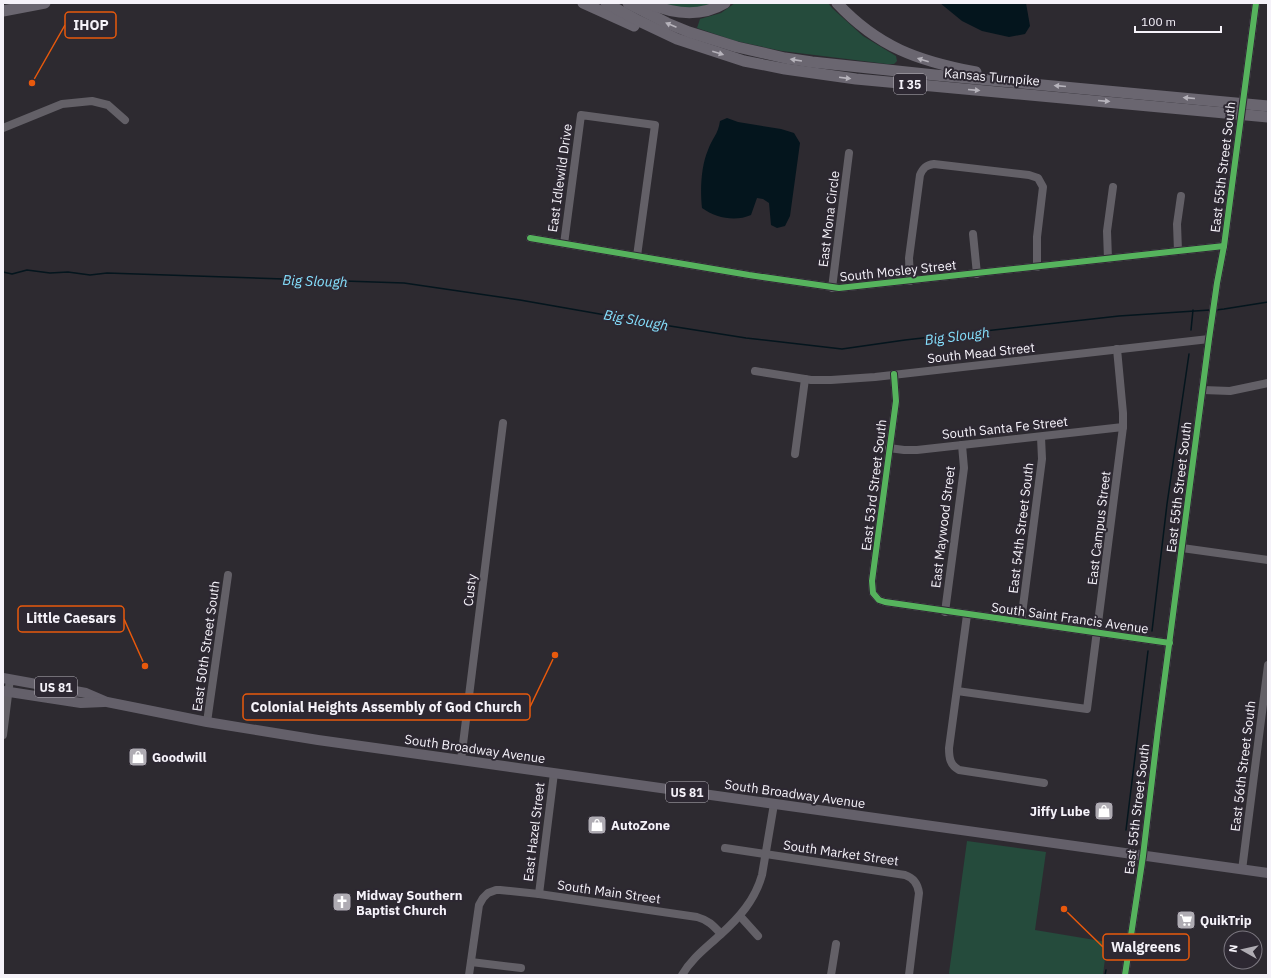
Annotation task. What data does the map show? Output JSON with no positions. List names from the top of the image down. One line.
{"streets":{"highway":["Kansas Turnpike","I 35"],"main road":["US 81","South Broadway Avenue"],"street":["East 55th Street South","East Idlewild Drive","East Mona Circle","South Mosley Street","South Mead Street","South Santa Fe Street","East 53rd Street South","East Maywood Street","East 54th Street South","East Campus Street","Custy","South Saint Francis Avenue","East 50th Street South","East 56th Street South","East Hazel Street","South Market Street","South Main Street"]},"crossings":[["East 55th Street South","South Mosley Street"],["East 55th Street South","South Mead Street"],["East 55th Street South","South Saint Francis Avenue"],["East 55th Street South","South Broadway Avenue"],["East Idlewild Drive","South Mosley Street"],["East Mona Circle","South Mosley Street"],["South Mead Street","East 53rd Street South"],["South Mead Street","East Campus Street"],["South Santa Fe Street","East 53rd Street South"],["South Santa Fe Street","East Maywood Street"],["South Santa Fe Street","East 54th Street South"],["South Santa Fe Street","East Campus Street"],["East 53rd Street South","South Saint Francis Avenue"],["East Maywood Street","South Saint Francis Avenue"],["East 54th Street South","South Saint Francis Avenue"],["East Campus Street","South Saint Francis Avenue"],["Custy","South Broadway Avenue"],["East 50th Street South","South Broadway Avenue"],["South Broadway Avenue","East 56th Street South"],["South Broadway Avenue","East Hazel Street"],["East Hazel Street","South Main Street"]],"water":["Big Slough"],"places":{"other":["IHOP","Colonial Heights Assembly of God Church","Little Caesars","Walgreens"],"shop":["Goodwill","Jiffy Lube","AutoZone"],"church":["Midway Southern Baptist Church"],"supermarket":["QuikTrip"]},"scale_bar":"100 m","north":"left"}
